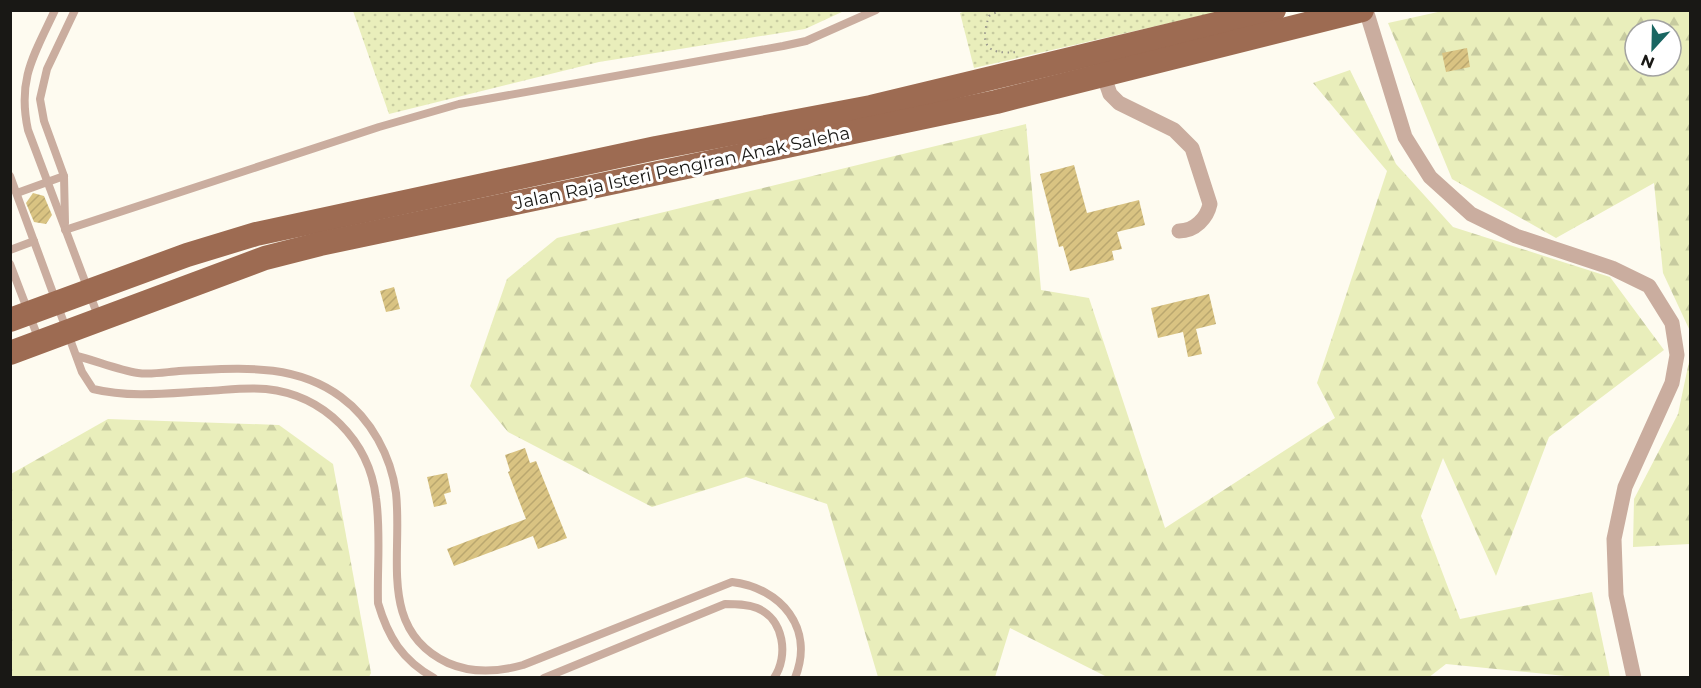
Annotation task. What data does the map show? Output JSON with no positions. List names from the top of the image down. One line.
{"streets":{"main road":["Jalan Raja Isteri Pengiran Anak Saleha"]},"north":"bottom"}
